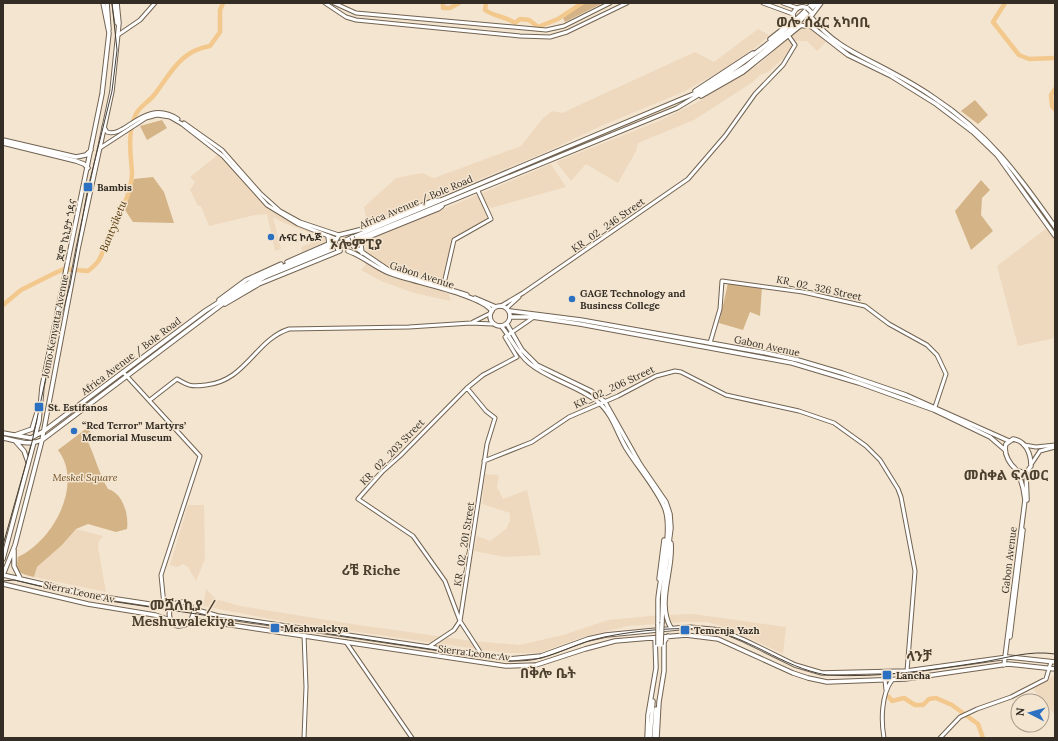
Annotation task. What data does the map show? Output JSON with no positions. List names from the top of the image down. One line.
{"streets":{"main road":["Africa Avenue / Bole Road","ጆሞ ኬኒያታ ጎዳና","Gabon Avenue","Jomo Kenyatta Avenue","Sierra Leone Av"],"street":["KR_02_246 Street","KR_02_326 Street","KR_02_206 Street","KR_02_203 Street","KR_02_201 Street"]},"crossings":[["Africa Avenue / Bole Road","KR_02_246 Street"],["Africa Avenue / Bole Road","ጆሞ ኬኒያታ ጎዳና"],["Africa Avenue / Bole Road","Jomo Kenyatta Avenue"],["KR_02_246 Street","Gabon Avenue"],["Gabon Avenue","KR_02_326 Street"],["Gabon Avenue","Sierra Leone Av"],["KR_02_206 Street","KR_02_201 Street"],["KR_02_206 Street","Sierra Leone Av"],["KR_02_203 Street","KR_02_201 Street"],["KR_02_203 Street","Sierra Leone Av"]],"districts":["ወሎ ሰፈር አካባቢ","ኦሎምፒያ","መስቀል ፍላወር","ሪቼ Riche","መሿለኪያ / Meshuwalekiya","ላንቻ","በቅሎ ቤት"],"water":["Bantyiketu"],"parks":["Meskel Square"],"places":{"transit":["Bambis","St. Estifanos","Meshwalekya","Temenja Yazh","Lancha"],"other":["ሉናር ኮሌጅ","GAGE Technology and Business College","“Red Terror” Martyrs’ Memorial Museum"]},"north":"left"}
